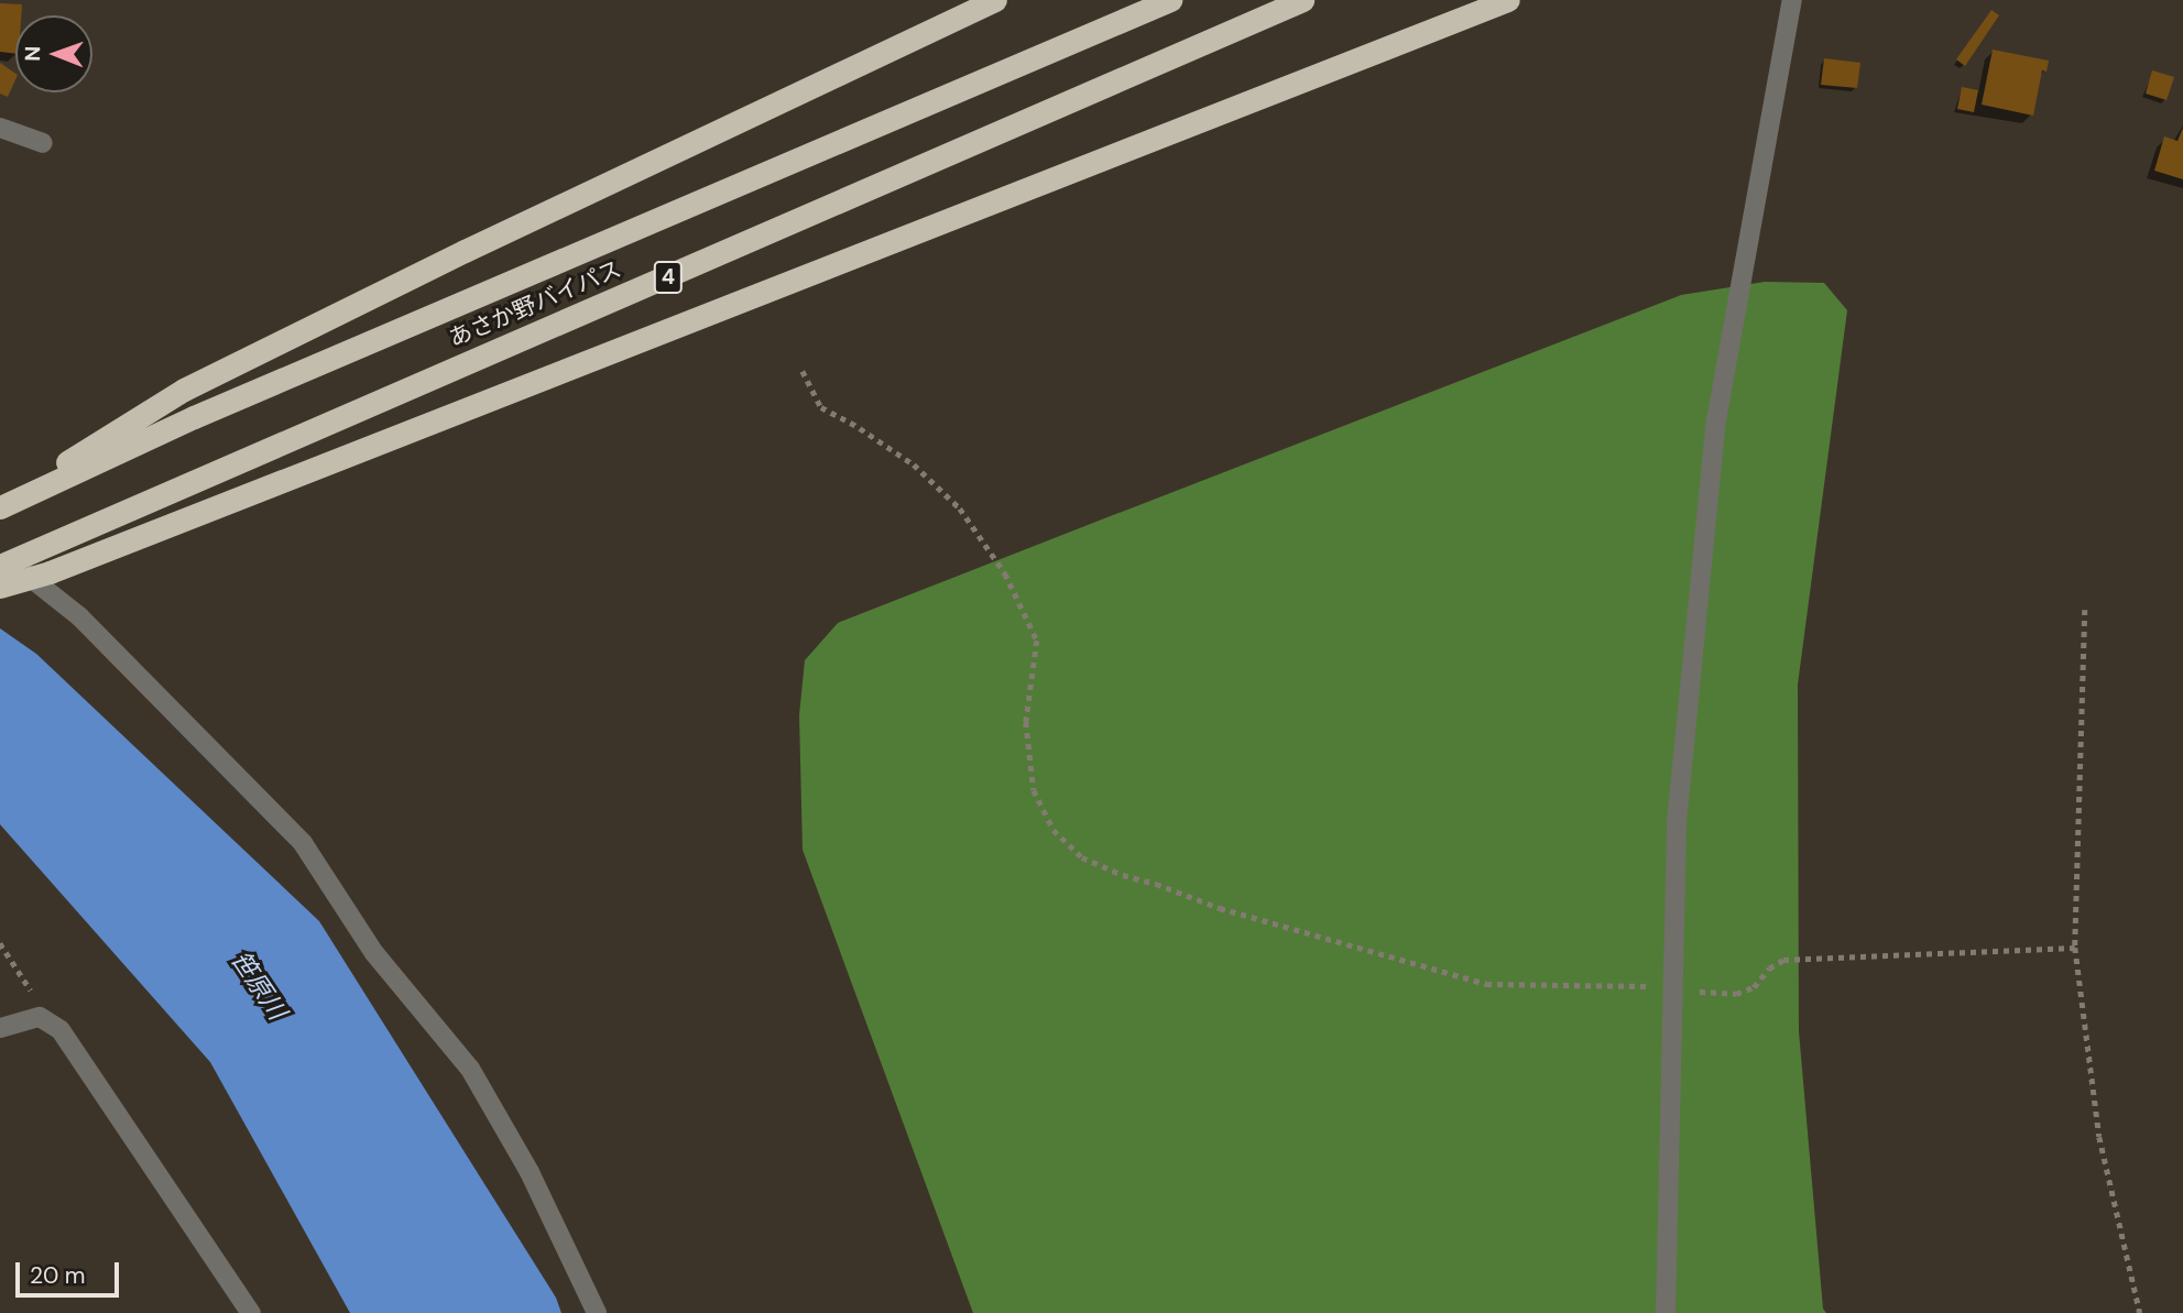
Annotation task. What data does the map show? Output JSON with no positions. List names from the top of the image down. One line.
{"streets":{"highway":["4","あさか野バイパス"]},"water":["笹原川"],"scale_bar":"20 m","north":"left"}
